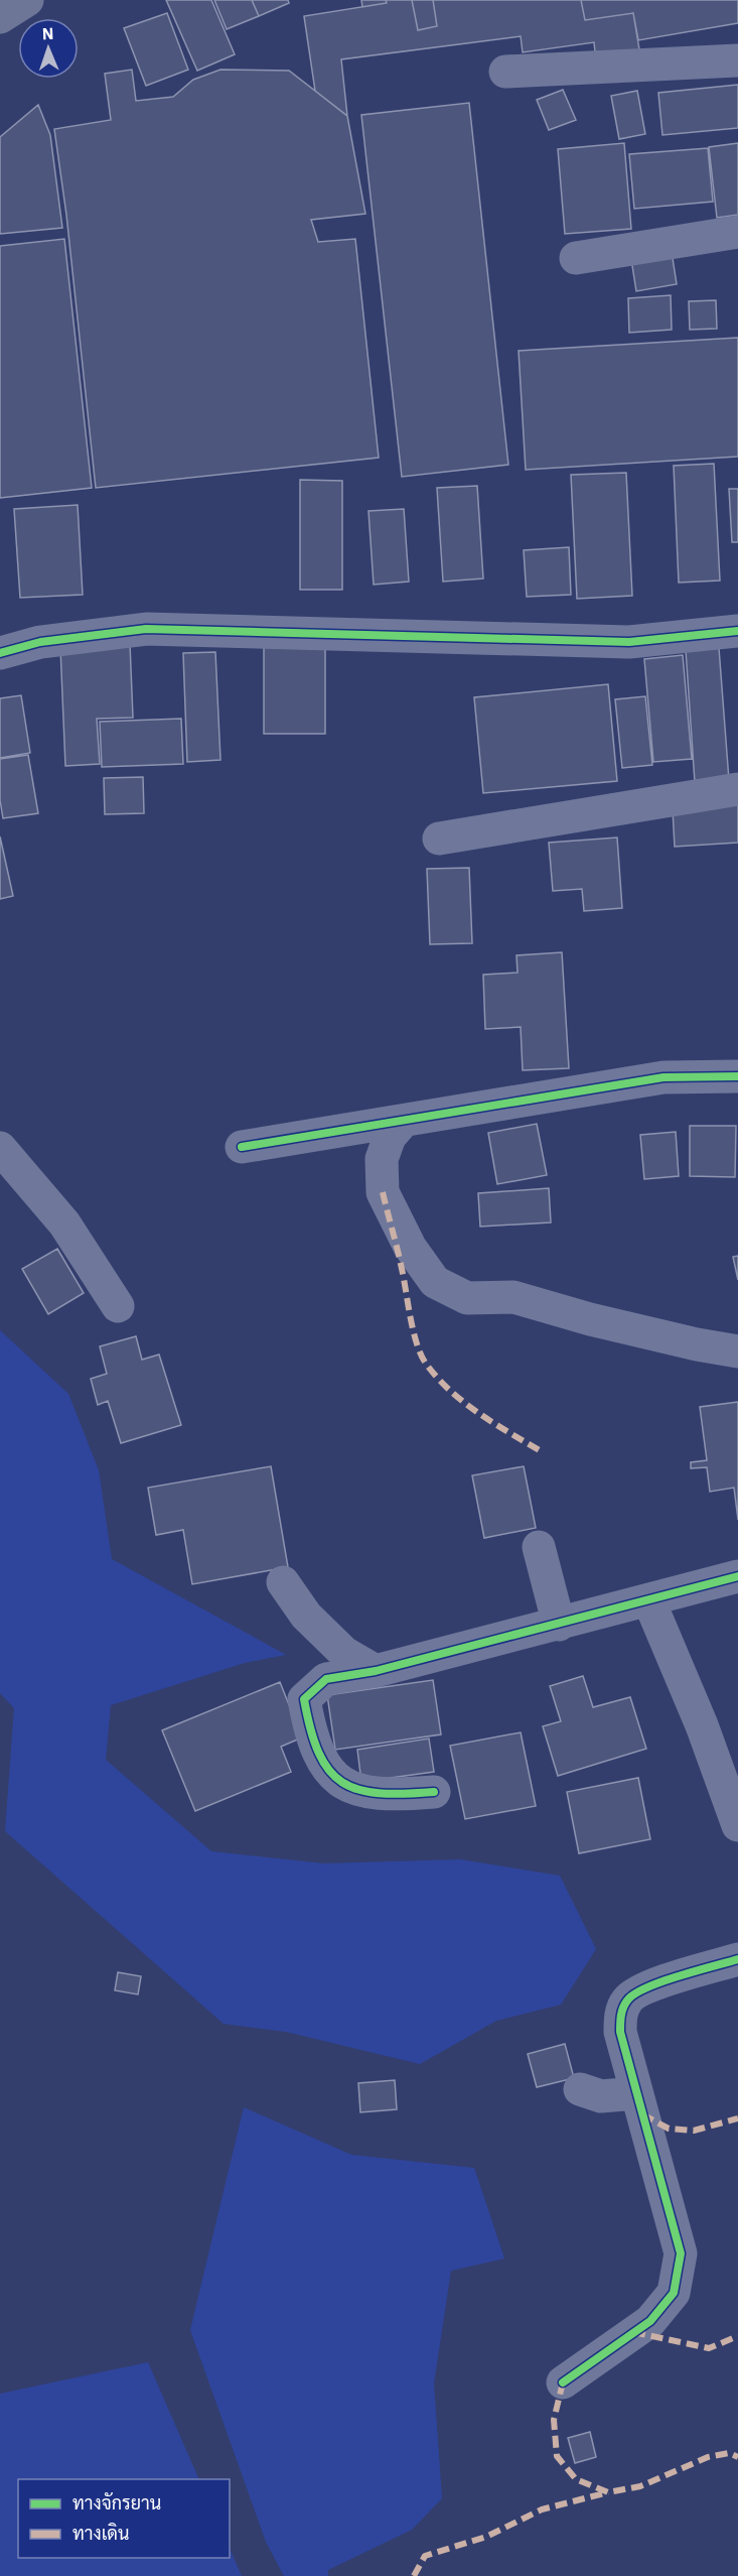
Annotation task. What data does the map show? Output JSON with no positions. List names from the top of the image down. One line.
{"legend":["ทางจักรยาน","ทางเดิน"],"north":"top"}
